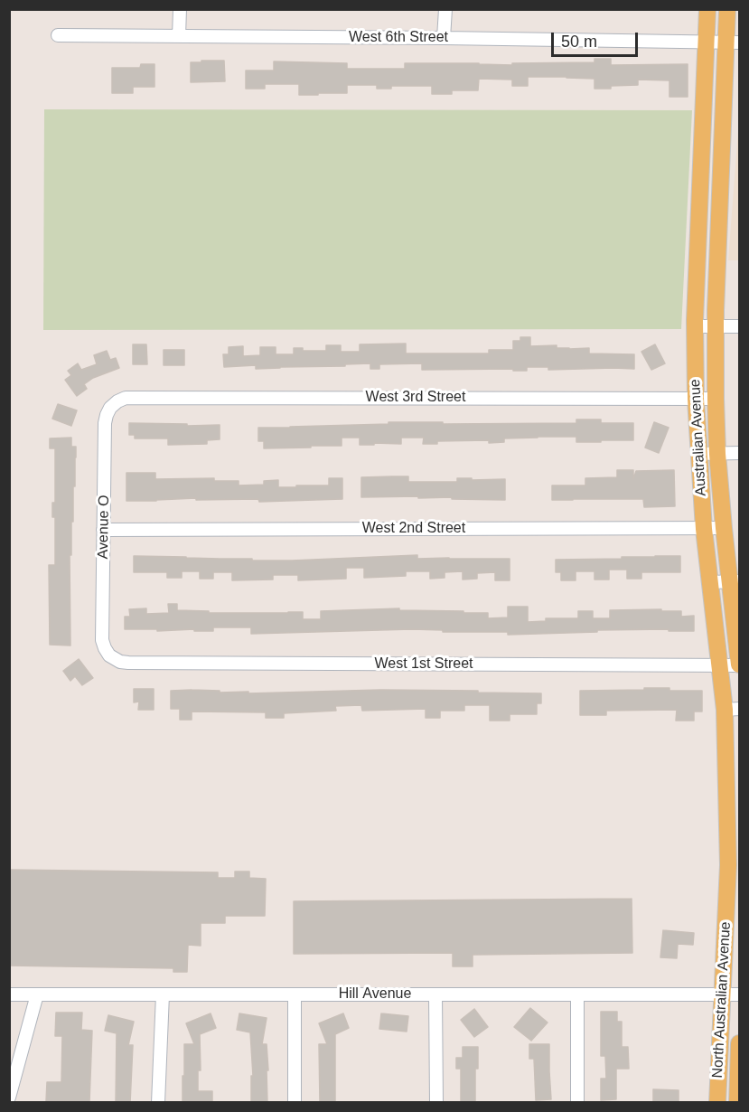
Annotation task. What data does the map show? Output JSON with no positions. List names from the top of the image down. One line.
{"streets":{"main road":["Australian Avenue","North Australian Avenue"],"street":["West 6th Street","West 3rd Street","Avenue O","West 2nd Street","West 1st Street","Hill Avenue"]},"crossings":[["West 6th Street","Australian Avenue"],["West 3rd Street","Australian Avenue"],["West 3rd Street","Avenue O"],["Australian Avenue","West 2nd Street"],["Australian Avenue","West 1st Street"],["Australian Avenue","North Australian Avenue"],["Avenue O","West 2nd Street"],["Avenue O","West 1st Street"],["Hill Avenue","North Australian Avenue"]],"scale_bar":"50 m"}
